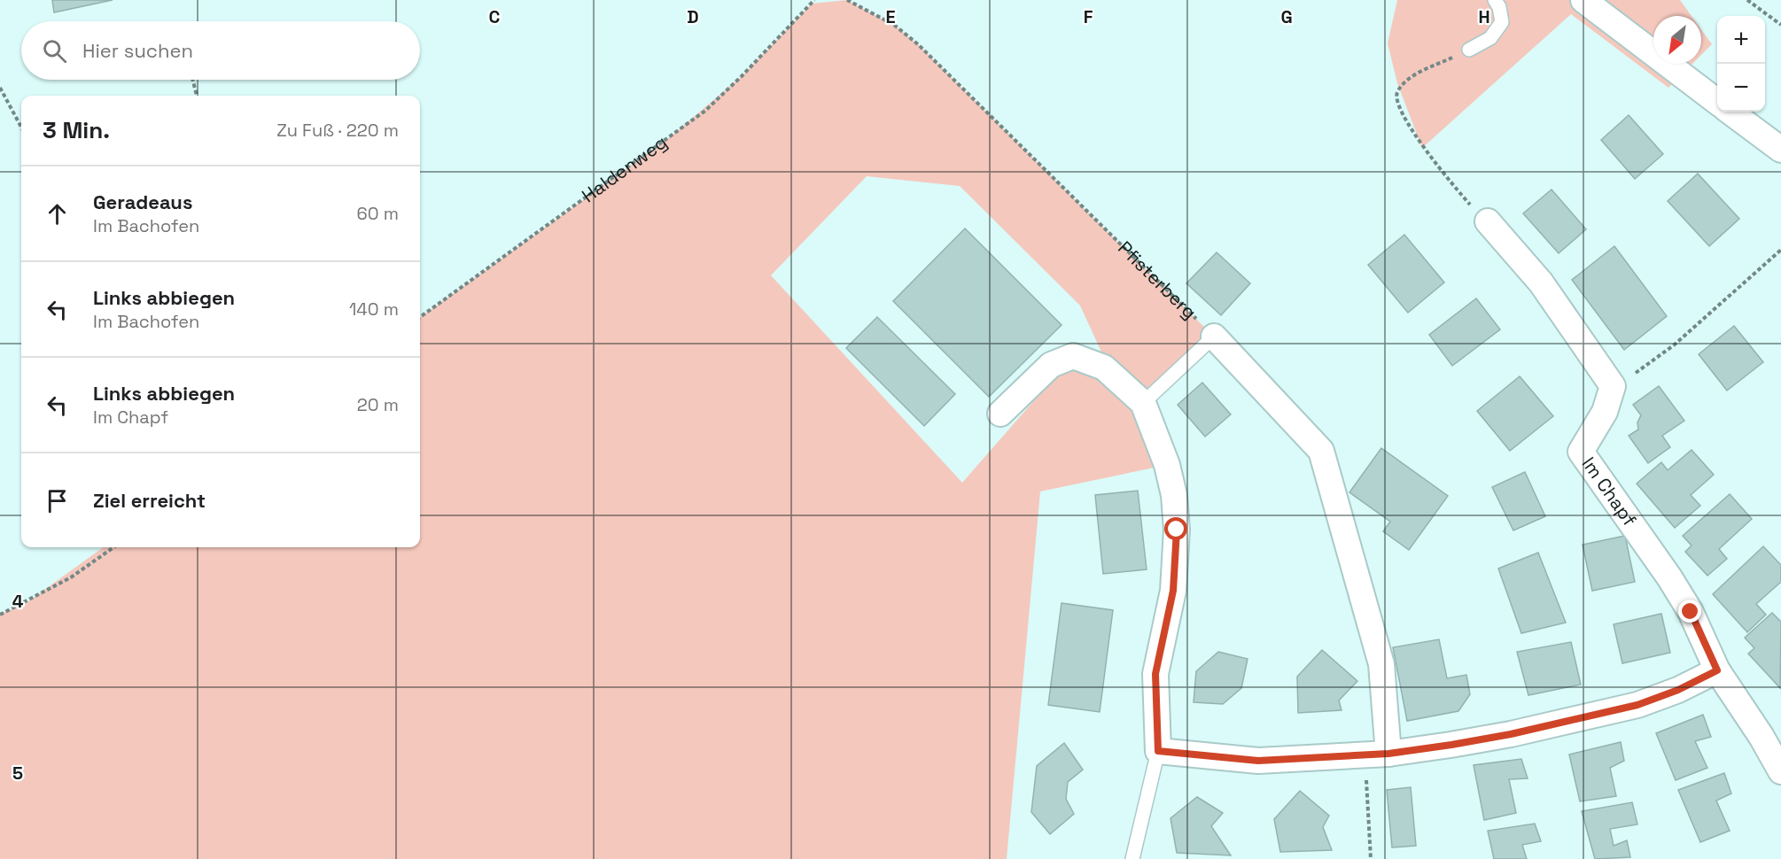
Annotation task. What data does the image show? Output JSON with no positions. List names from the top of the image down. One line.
{"streets":{"street":["Im Chapf"],"path":["Haldenweg","Pfisterberg"]},"north":"bottom left","page":{"map_buttons":["+","−"],"search":"Hier suchen","heading":["3 Min.","Zu Fuß · 220 m"],"list":[["Geradeaus","Im Bachofen","60 m"],["Links abbiegen","Im Bachofen","140 m"],["Links abbiegen","Im Chapf","20 m"],"Ziel erreicht"]},"grid":{"columns":["C","D","E","F","G","H"],"rows":["4","5"]}}
